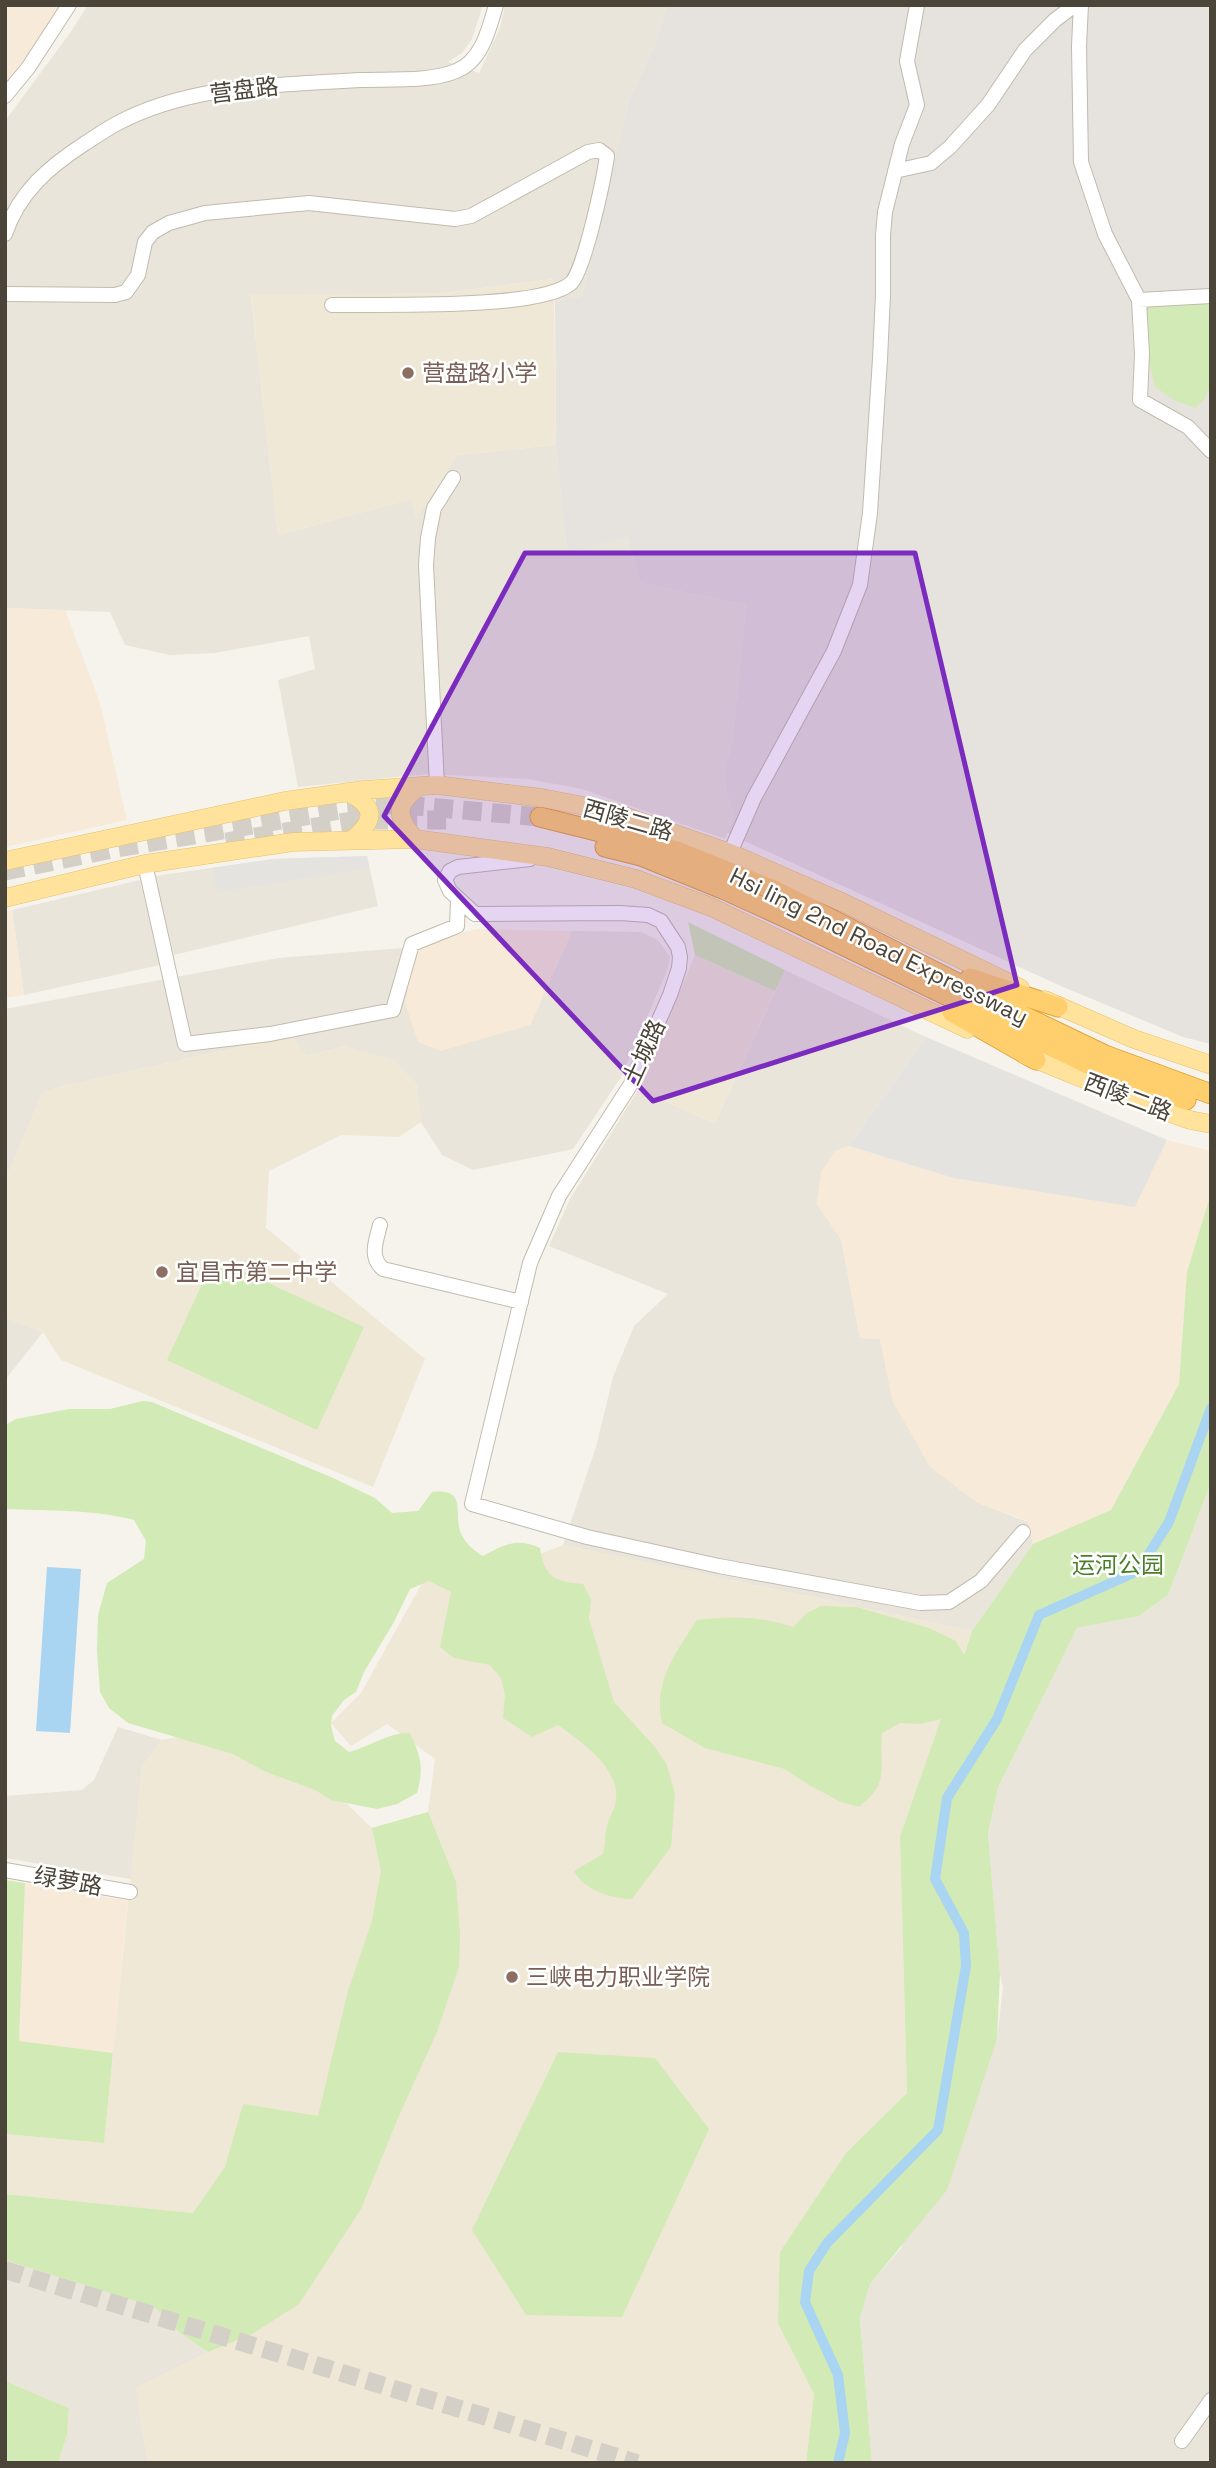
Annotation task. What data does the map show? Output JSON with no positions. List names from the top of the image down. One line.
{"streets":{"highway":["Hsi ling 2nd Road Expressway"],"main road":["西陵二路"],"street":["营盘路","土城路","绿萝路"]},"parks":["运河公园"],"places":["营盘路小学","宜昌市第二中学","三峡电力职业学院"]}
